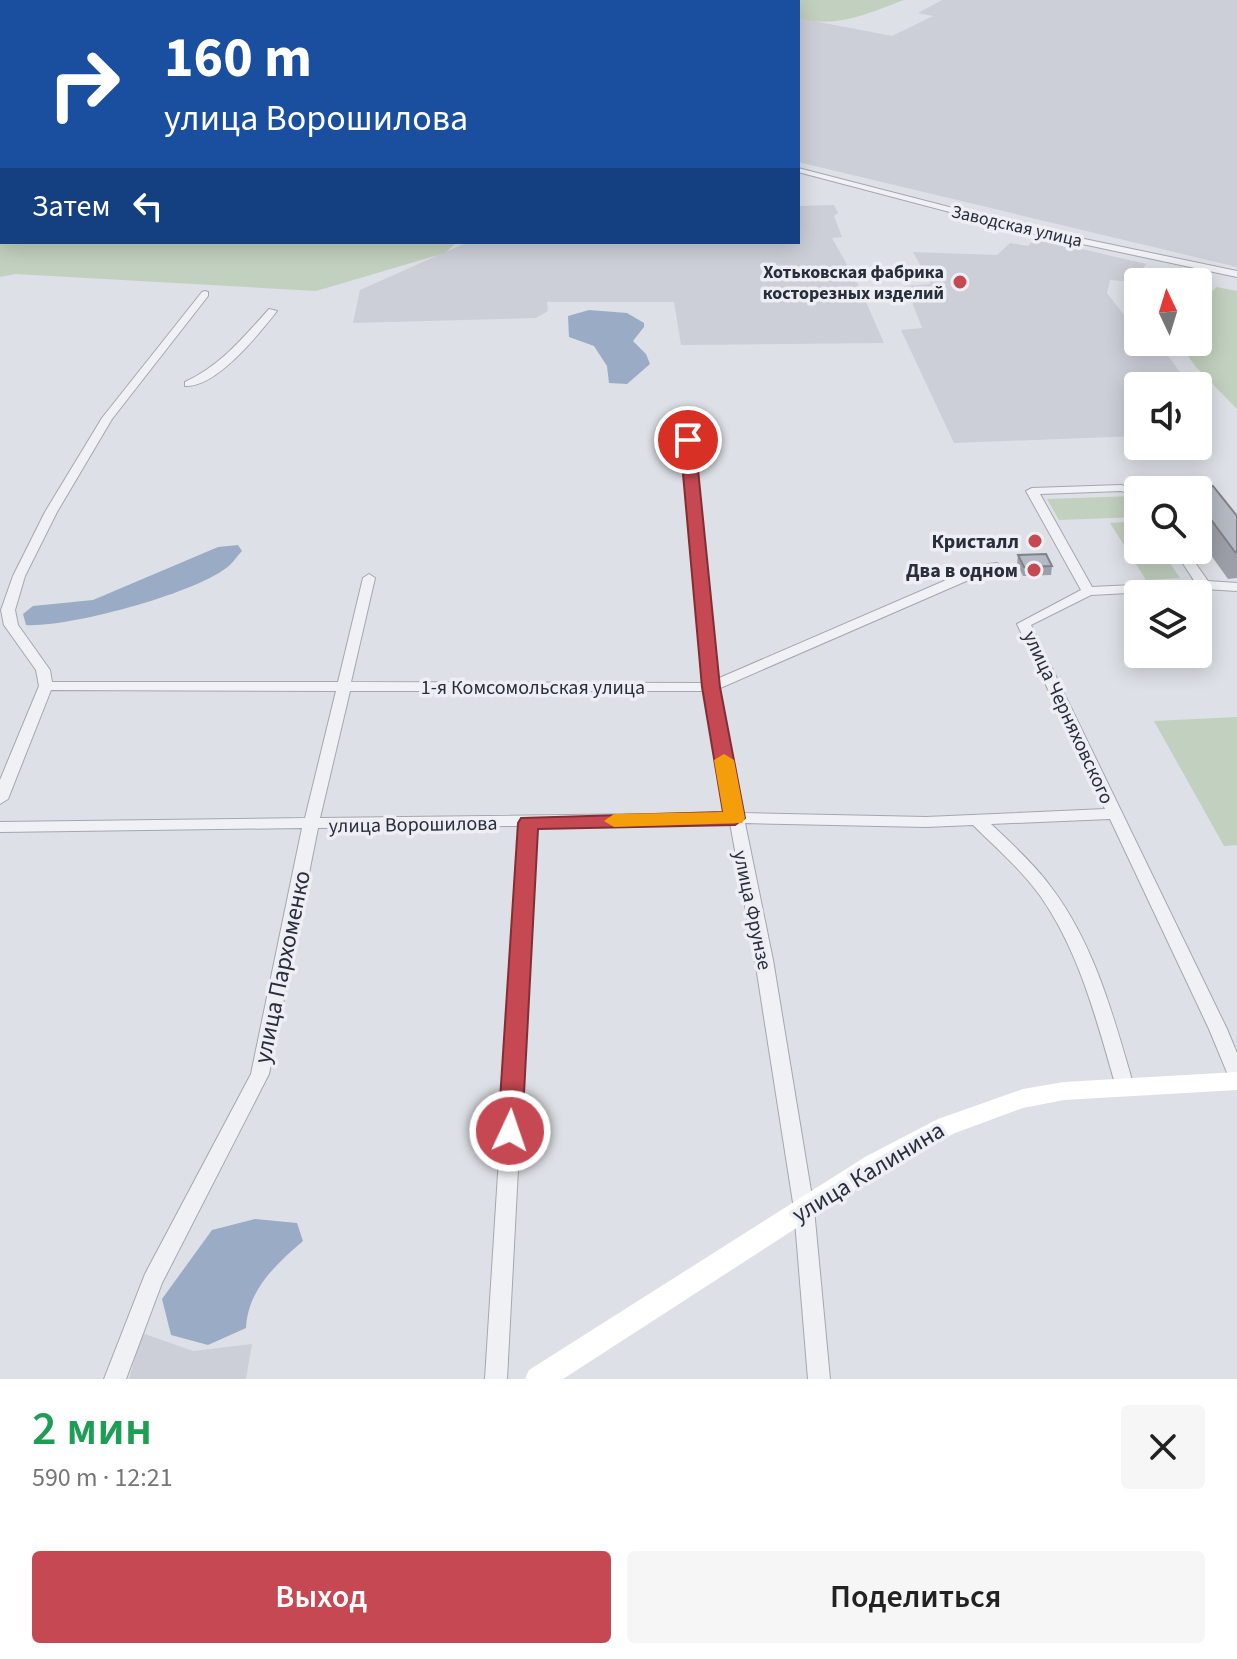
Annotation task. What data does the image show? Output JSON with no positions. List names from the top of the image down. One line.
{"streets":{"street":["Заводская улица","1-я Комсомольская улица","улица Черняховского","улица Ворошилова","улица Фрунзе","улица Пархоменко","улица Калинина"]},"crossings":[["1-я Комсомольская улица","улица Фрунзе"],["1-я Комсомольская улица","улица Пархоменко"],["улица Черняховского","улица Ворошилова"],["улица Ворошилова","улица Фрунзе"],["улица Ворошилова","улица Пархоменко"],["улица Фрунзе","улица Калинина"]],"places":["Хотьковская фабрика косторезных изделий","Кристалл","Два в одном"],"north":"top","page":{"turn":["160 m","улица Ворошилова"],"then":"Затем","heading":["2 мин","590 m · 12:21"],"buttons":["Выход","Поделиться"]}}
